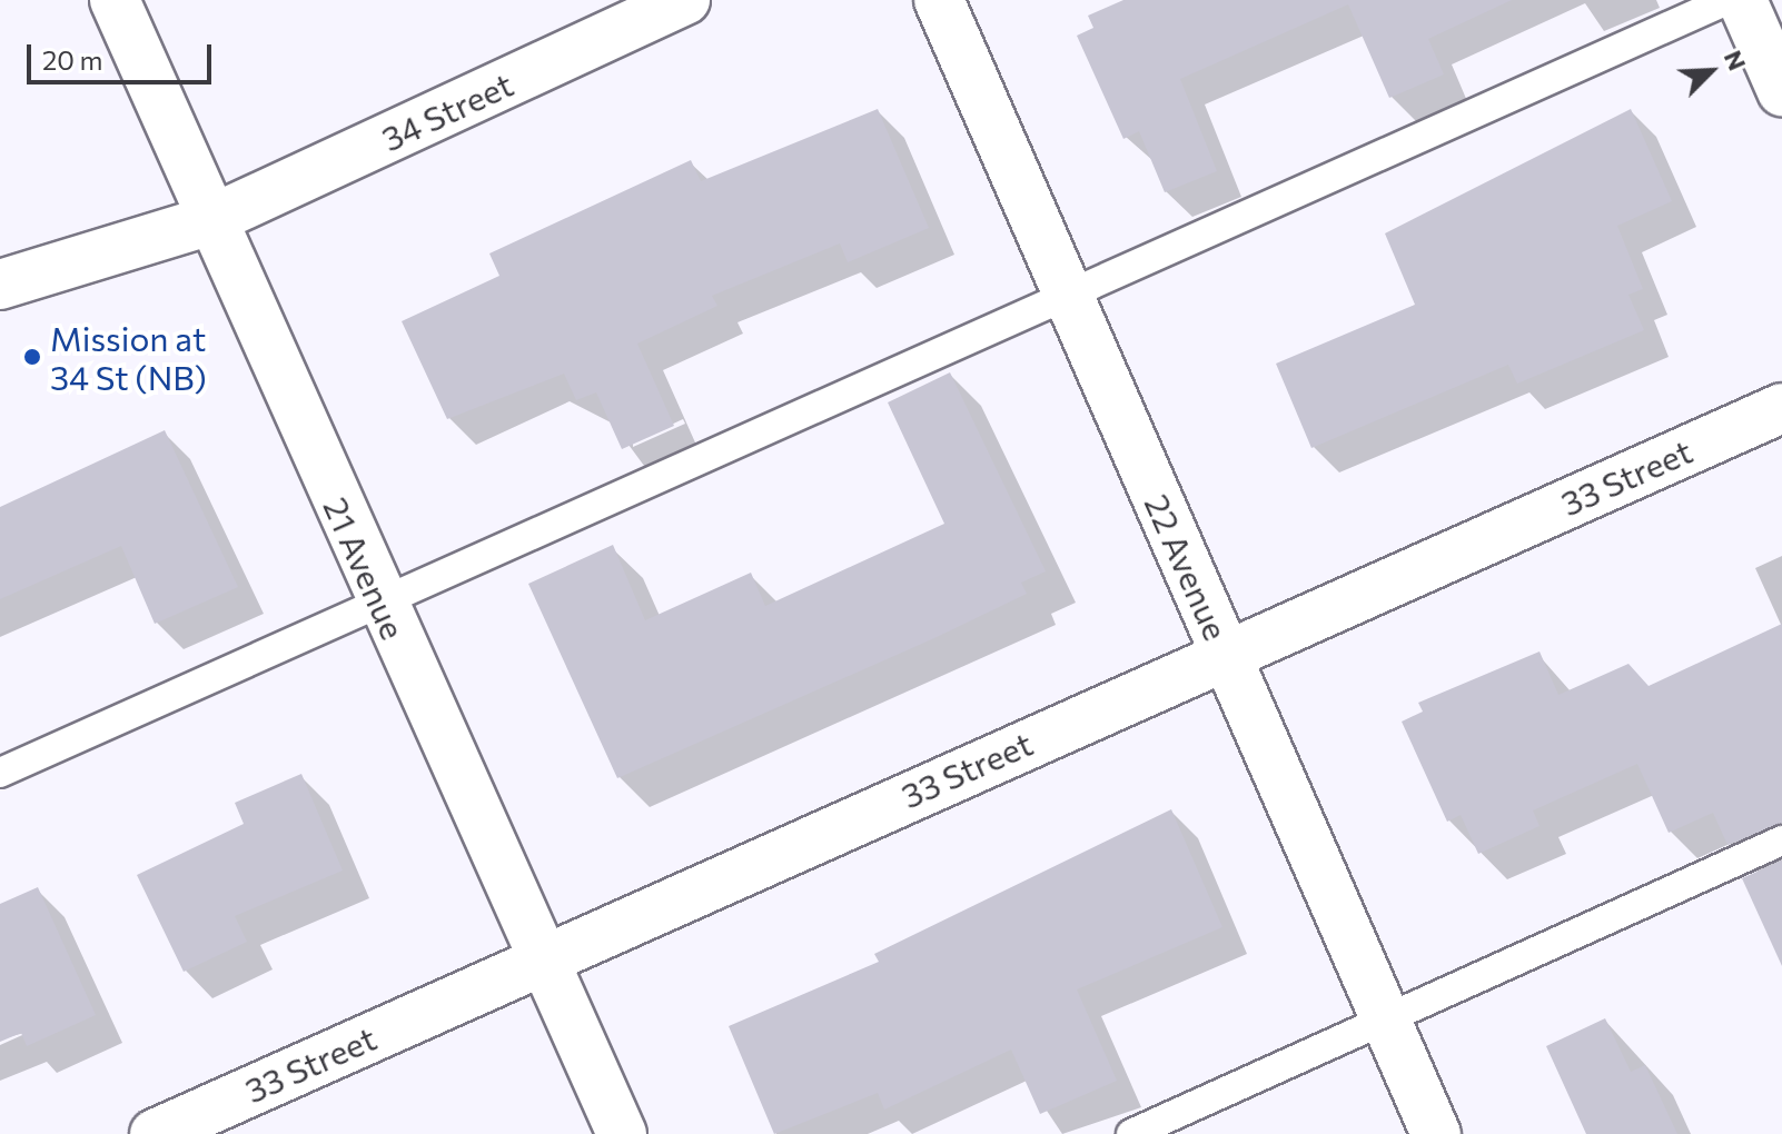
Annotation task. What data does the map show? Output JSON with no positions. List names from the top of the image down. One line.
{"streets":{"street":["34 Street","33 Street","22 Avenue","21 Avenue"]},"crossings":[["34 Street","21 Avenue"],["33 Street","22 Avenue"],["33 Street","21 Avenue"]],"places":["Mission at 34 St (NB)"],"scale_bar":"20 m","north":"top right"}
